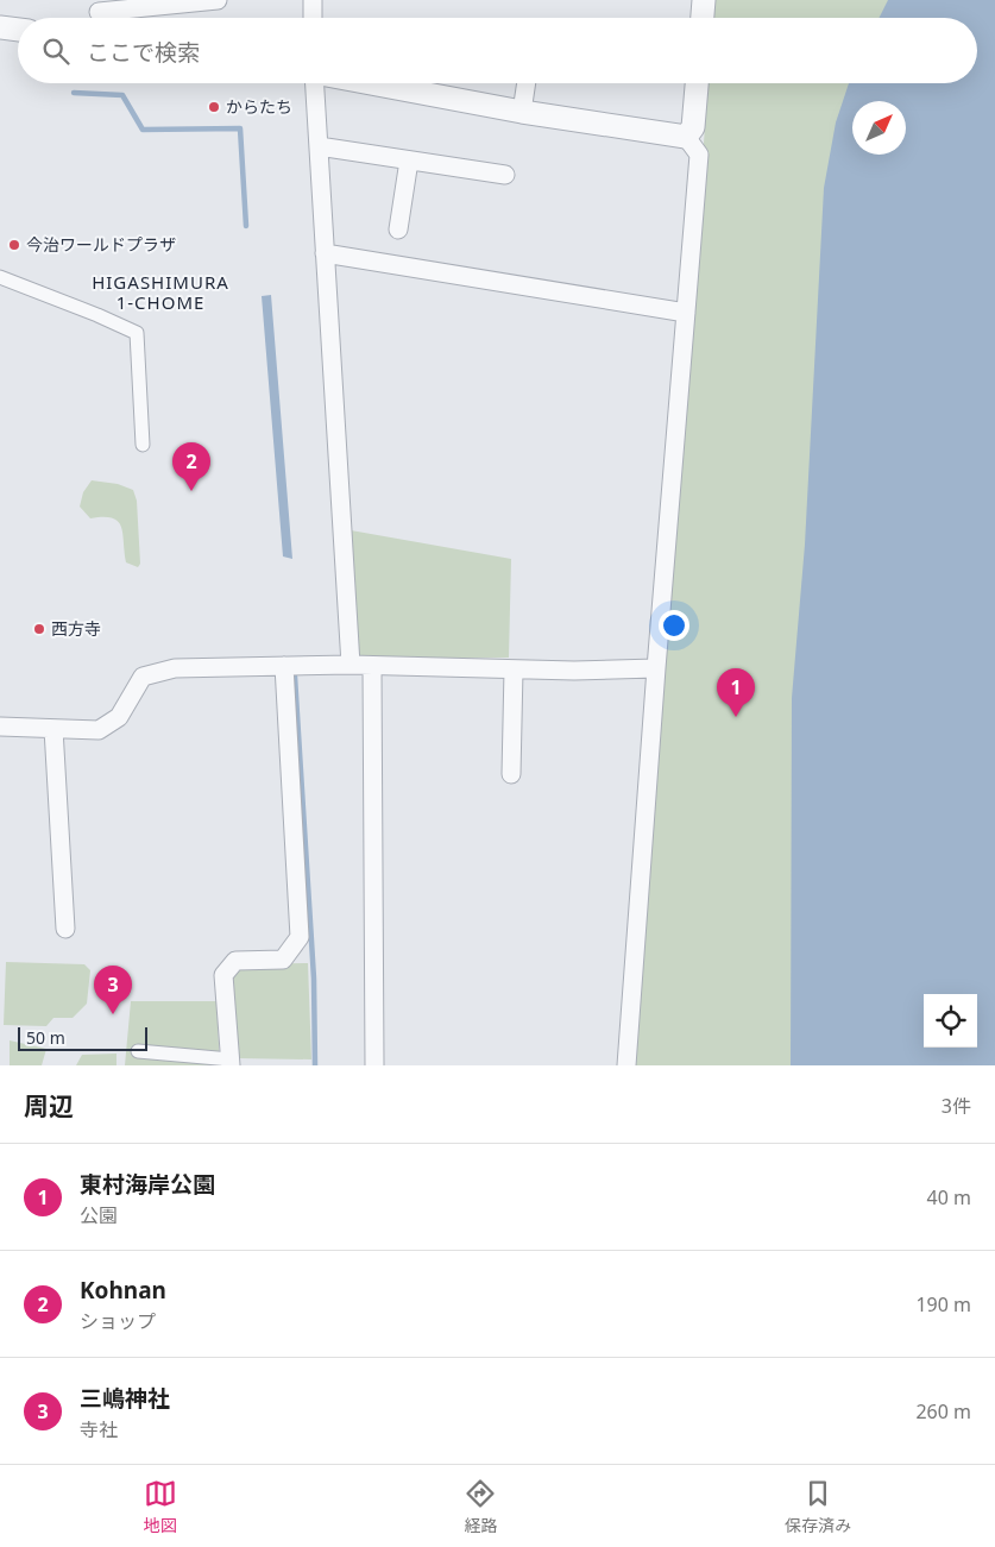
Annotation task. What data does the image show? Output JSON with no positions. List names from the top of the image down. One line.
{"districts":["HIGASHIMURA 1-CHOME"],"places":["からたち","今治ワールドプラザ","西方寺"],"scale_bar":"50 m","north":"top right","page":{"search":"ここで検索","pins":["2","1","3"],"scale":"50 m","heading":["周辺","3件"],"list":[{"mark":"1","name":"東村海岸公園","note":"公園","value":"40 m"},{"mark":"2","name":"Kohnan","note":"ショップ","value":"190 m"},{"mark":"3","name":"三嶋神社","note":"寺社","value":"260 m"}],"nav":["地図","経路","保存済み"]}}
